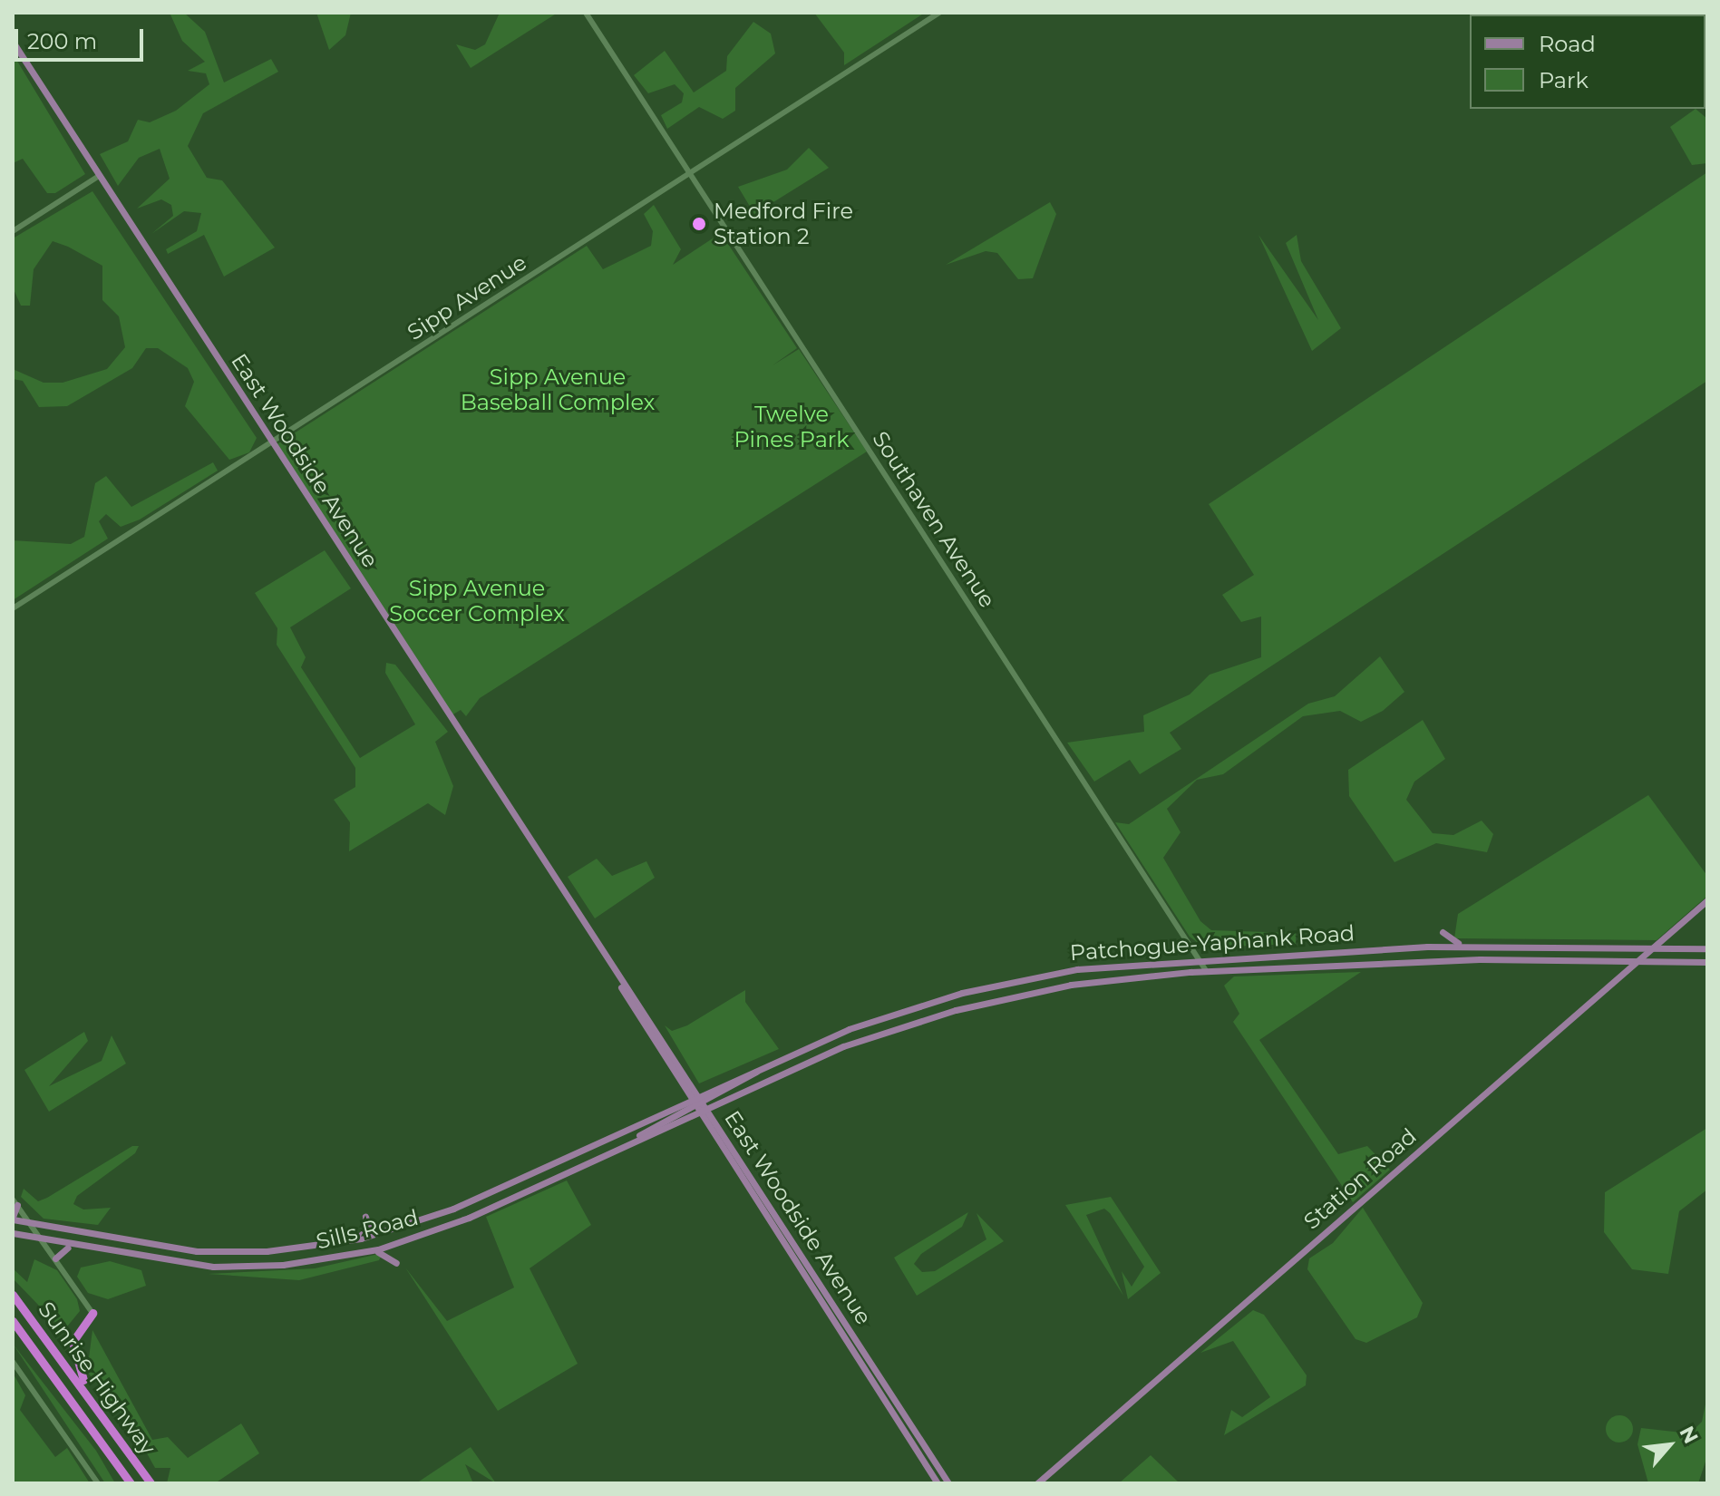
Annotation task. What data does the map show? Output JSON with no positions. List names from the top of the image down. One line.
{"streets":{"highway":["Sunrise Highway"],"main road":["East Woodside Avenue","Patchogue-Yaphank Road","Station Road","Sills Road"],"street":["Sipp Avenue","Southaven Avenue"]},"crossings":[["Sipp Avenue","East Woodside Avenue"],["Sipp Avenue","Southaven Avenue"],["East Woodside Avenue","Patchogue-Yaphank Road"],["East Woodside Avenue","Sills Road"],["Southaven Avenue","Patchogue-Yaphank Road"],["Patchogue-Yaphank Road","Station Road"],["Patchogue-Yaphank Road","Sills Road"]],"parks":["Sipp Avenue Baseball Complex","Twelve Pines Park","Sipp Avenue Soccer Complex"],"places":["Medford Fire Station 2"],"legend":["Road","Park"],"scale_bar":"200 m","north":"top right"}
